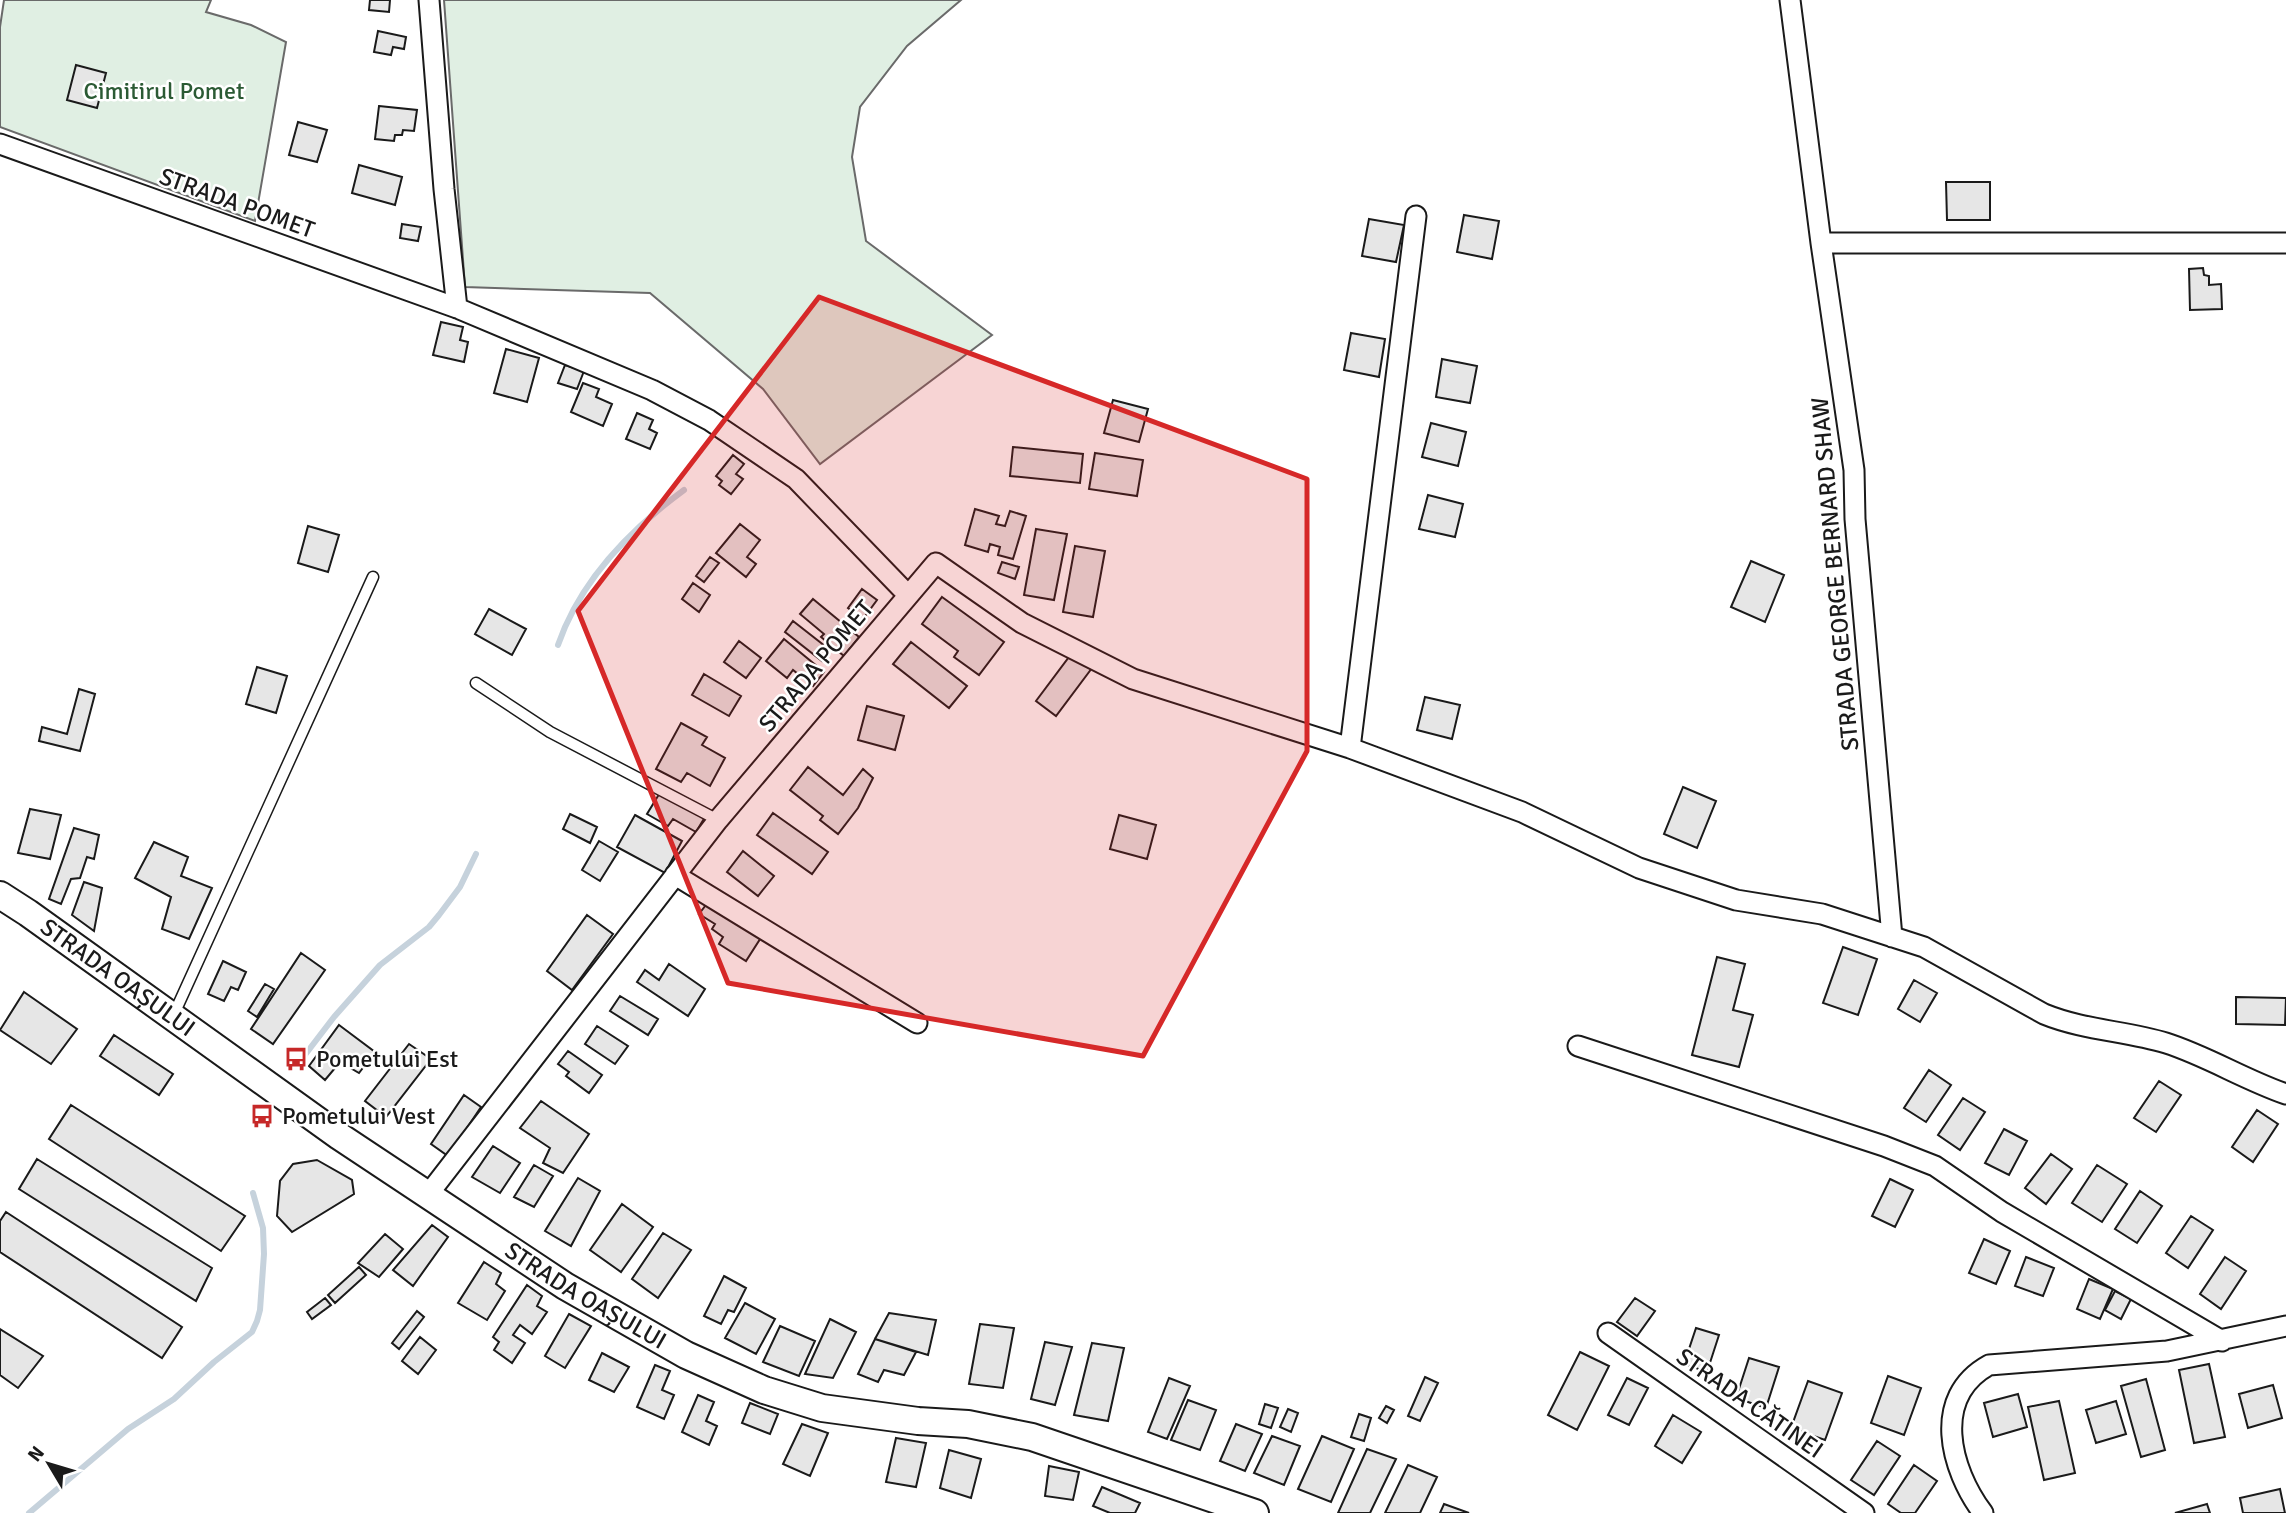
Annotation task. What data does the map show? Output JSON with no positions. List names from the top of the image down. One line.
{"streets":{"main road":["STRADA OAȘULUI"],"street":["STRADA POMET","STRADA GEORGE BERNARD SHAW","STRADA CĂTINEI"]},"crossings":[["STRADA POMET","STRADA OAȘULUI"]],"parks":["Cimitirul Pomet"],"places":{"bus stop":["Pometului Est","Pometului Vest"]},"north":"top left"}
